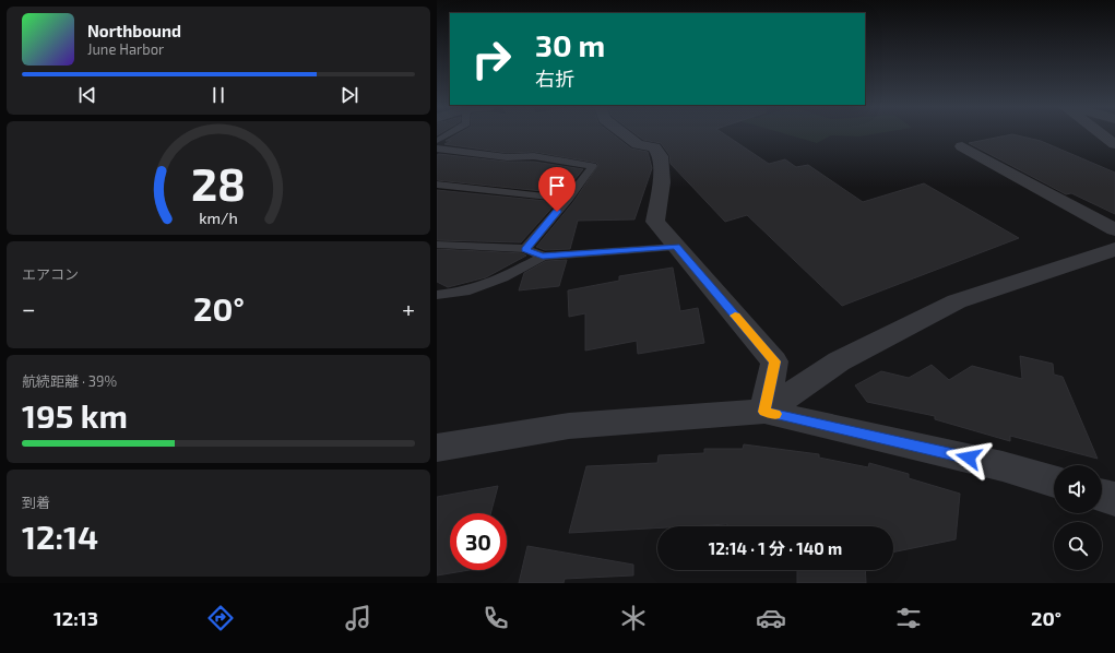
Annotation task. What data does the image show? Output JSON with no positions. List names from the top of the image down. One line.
{"page":{"song":["Northbound","June Harbor"],"turn":["30 m","右折"],"tile":["エアコン",["航続距離 · 39%","195 km"],["到着","12:14"]],"heat":["−","20°","+"],"limit":"30","trip":"12:14 · 1 分 · 140 m","tabs":["12:13","20°"],"gauge":["28","km/h"]}}
